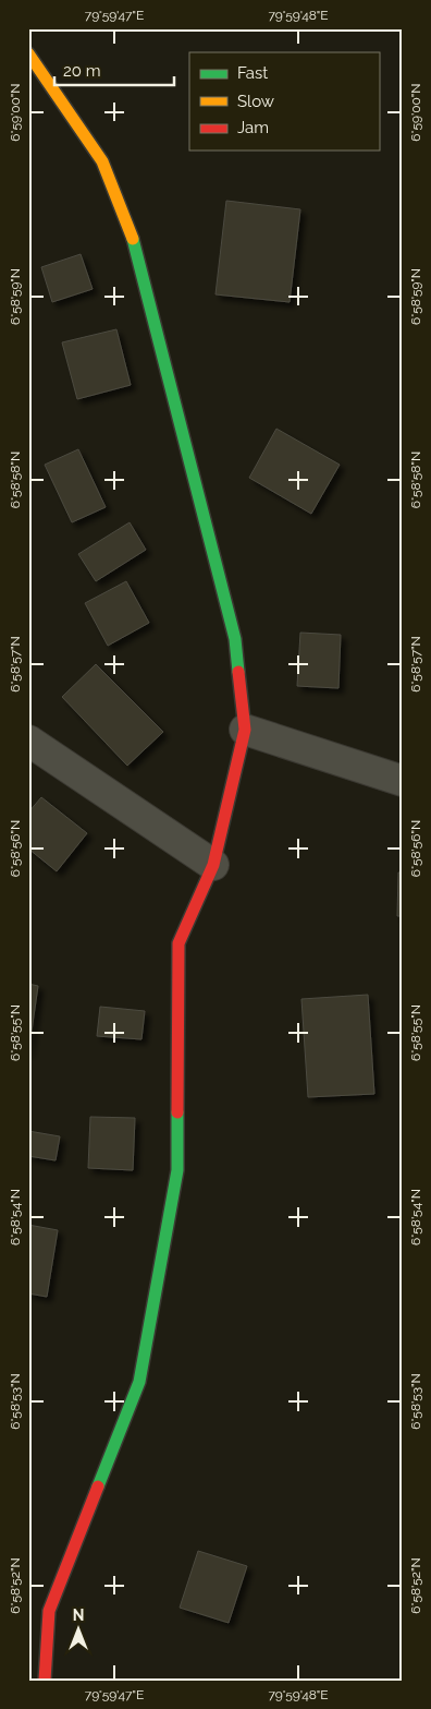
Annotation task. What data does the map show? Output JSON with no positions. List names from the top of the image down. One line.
{"legend":["Fast","Slow","Jam"],"scale_bar":"20 m","north":"top","coordinates":["79°59'47\"E","79°59'48\"E","6°59'00\"N","6°58'59\"N","6°58'58\"N","6°58'57\"N","6°58'56\"N","6°58'55\"N","6°58'54\"N","6°58'53\"N","6°58'52\"N"]}
